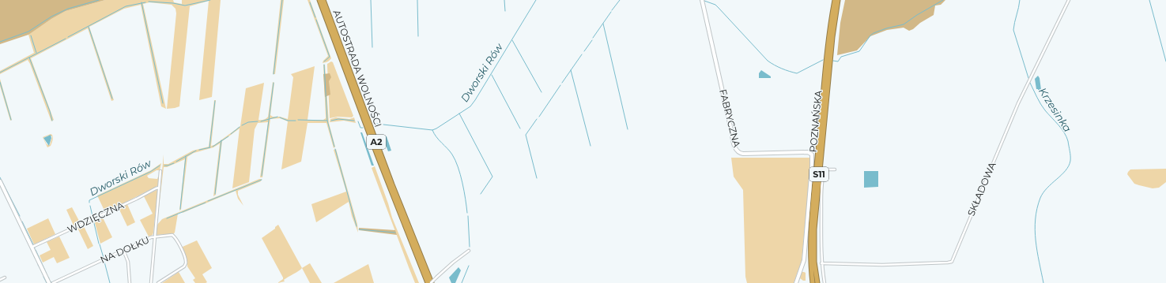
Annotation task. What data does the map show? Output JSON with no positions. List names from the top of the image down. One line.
{"streets":{"highway":["AUTOSTRADA WOLNOŚCI","POZNAŃSKA","A2","S11"],"street":["FABRYCZNA","SKŁADOWA","WDZIĘCZNA","NA DOŁKU"]},"water":["Dworski Rów","Krzesinka"]}
